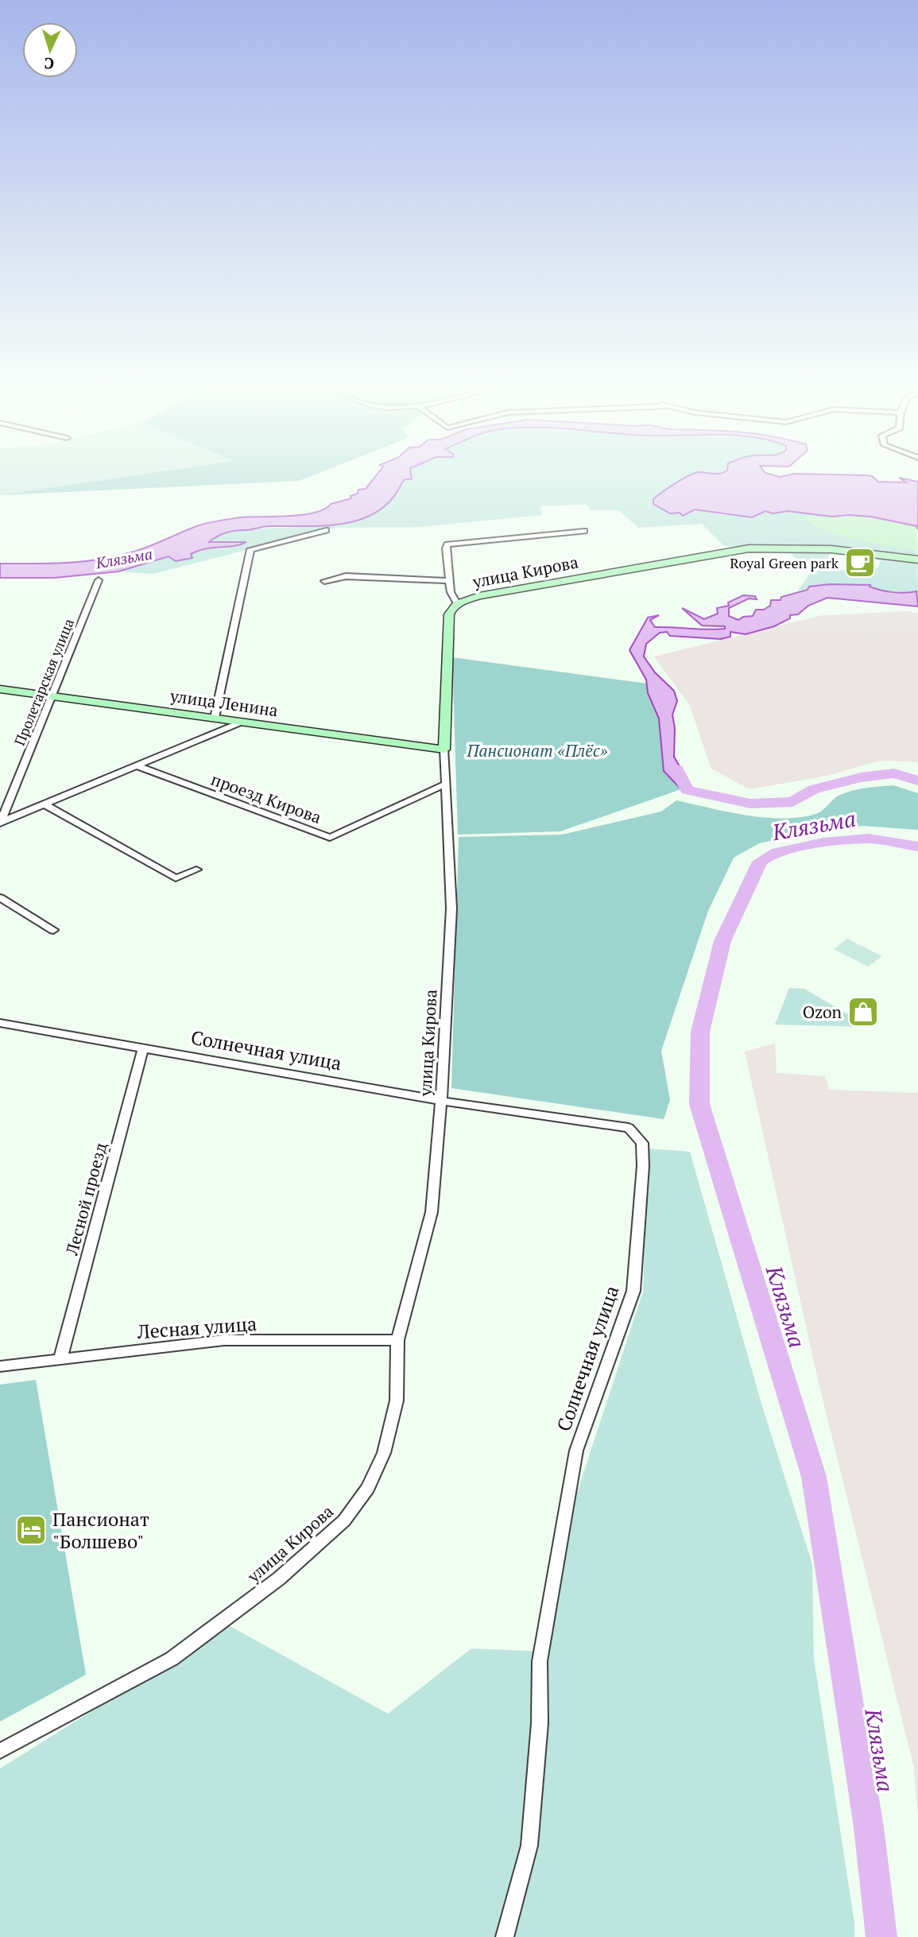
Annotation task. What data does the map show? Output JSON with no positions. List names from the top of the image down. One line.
{"streets":{"street":["улица Кирова","Пролетарская улица","улица Ленина","проезд Кирова","Солнечная улица","Лесной проезд","Лесная улица"]},"crossings":[["улица Кирова","улица Ленина"],["улица Кирова","проезд Кирова"],["улица Кирова","Солнечная улица"],["улица Кирова","Лесная улица"],["Пролетарская улица","улица Ленина"],["Солнечная улица","Лесной проезд"],["Лесной проезд","Лесная улица"]],"water":["Клязьма"],"parks":["Пансионат «Плёс»"],"places":{"cafe":["Royal Green park"],"shop":["Ozon"],"hotel":["Пансионат \"Болшево\""]},"north":"bottom"}
